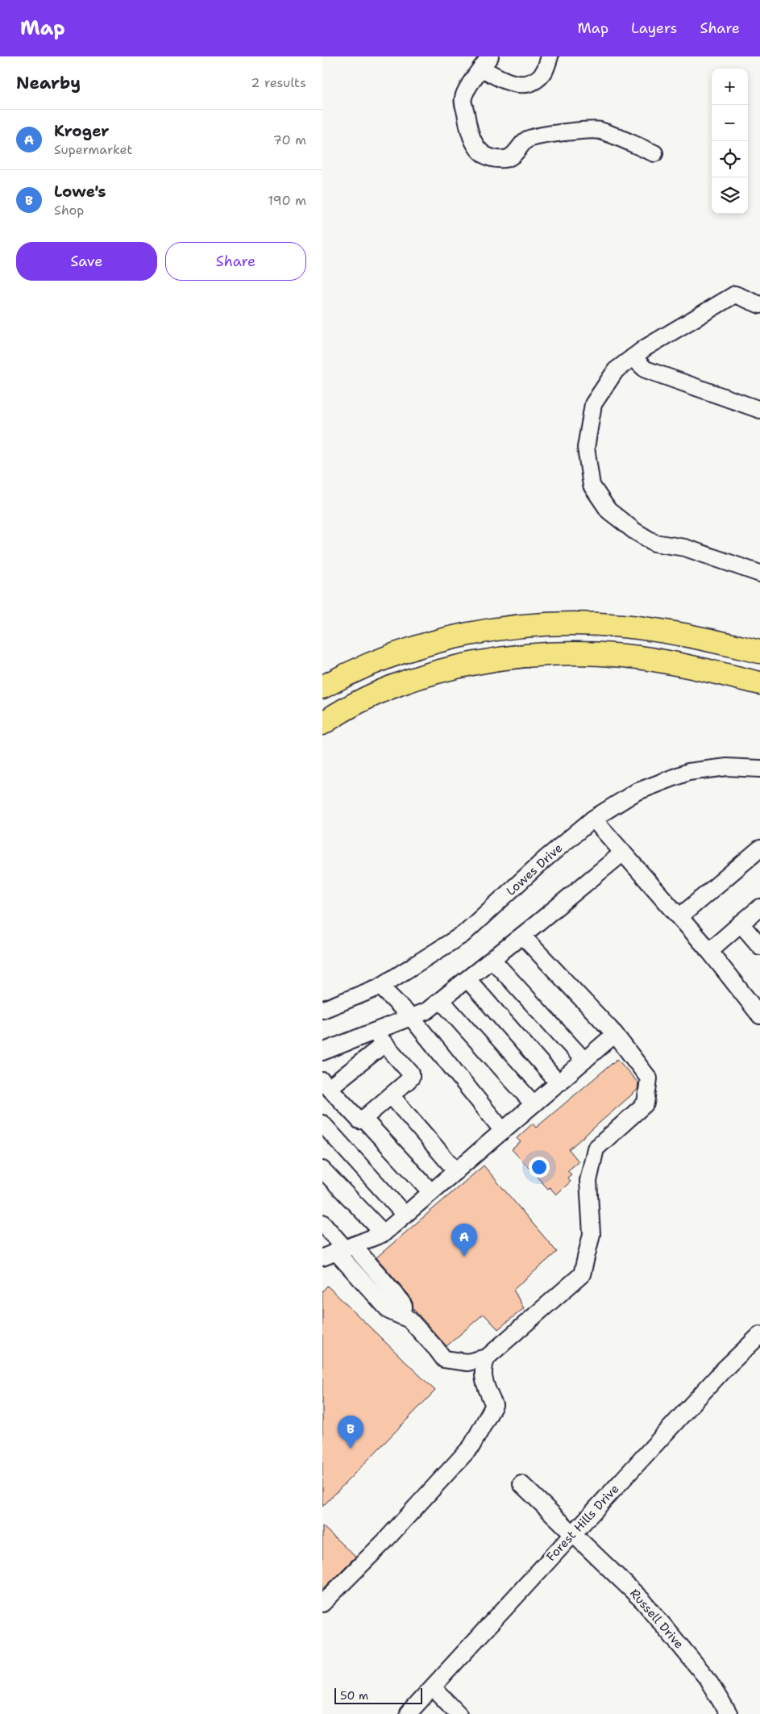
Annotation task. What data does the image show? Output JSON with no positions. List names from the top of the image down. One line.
{"streets":{"street":["Lowes Drive","Forest Hills Drive","Russell Drive"]},"crossings":[["Forest Hills Drive","Russell Drive"]],"scale_bar":"50 m","page":{"header":"Map","nav":["Map","Layers","Share"],"heading":["Nearby","2 results"],"map_buttons":["+","−"],"list":[{"mark":"A","name":"Kroger","note":"Supermarket","value":"70 m"},{"mark":"B","name":"Lowe's","note":"Shop","value":"190 m"}],"buttons":["Save","Share"],"pins":["A","B"],"scale":"50 m"}}
